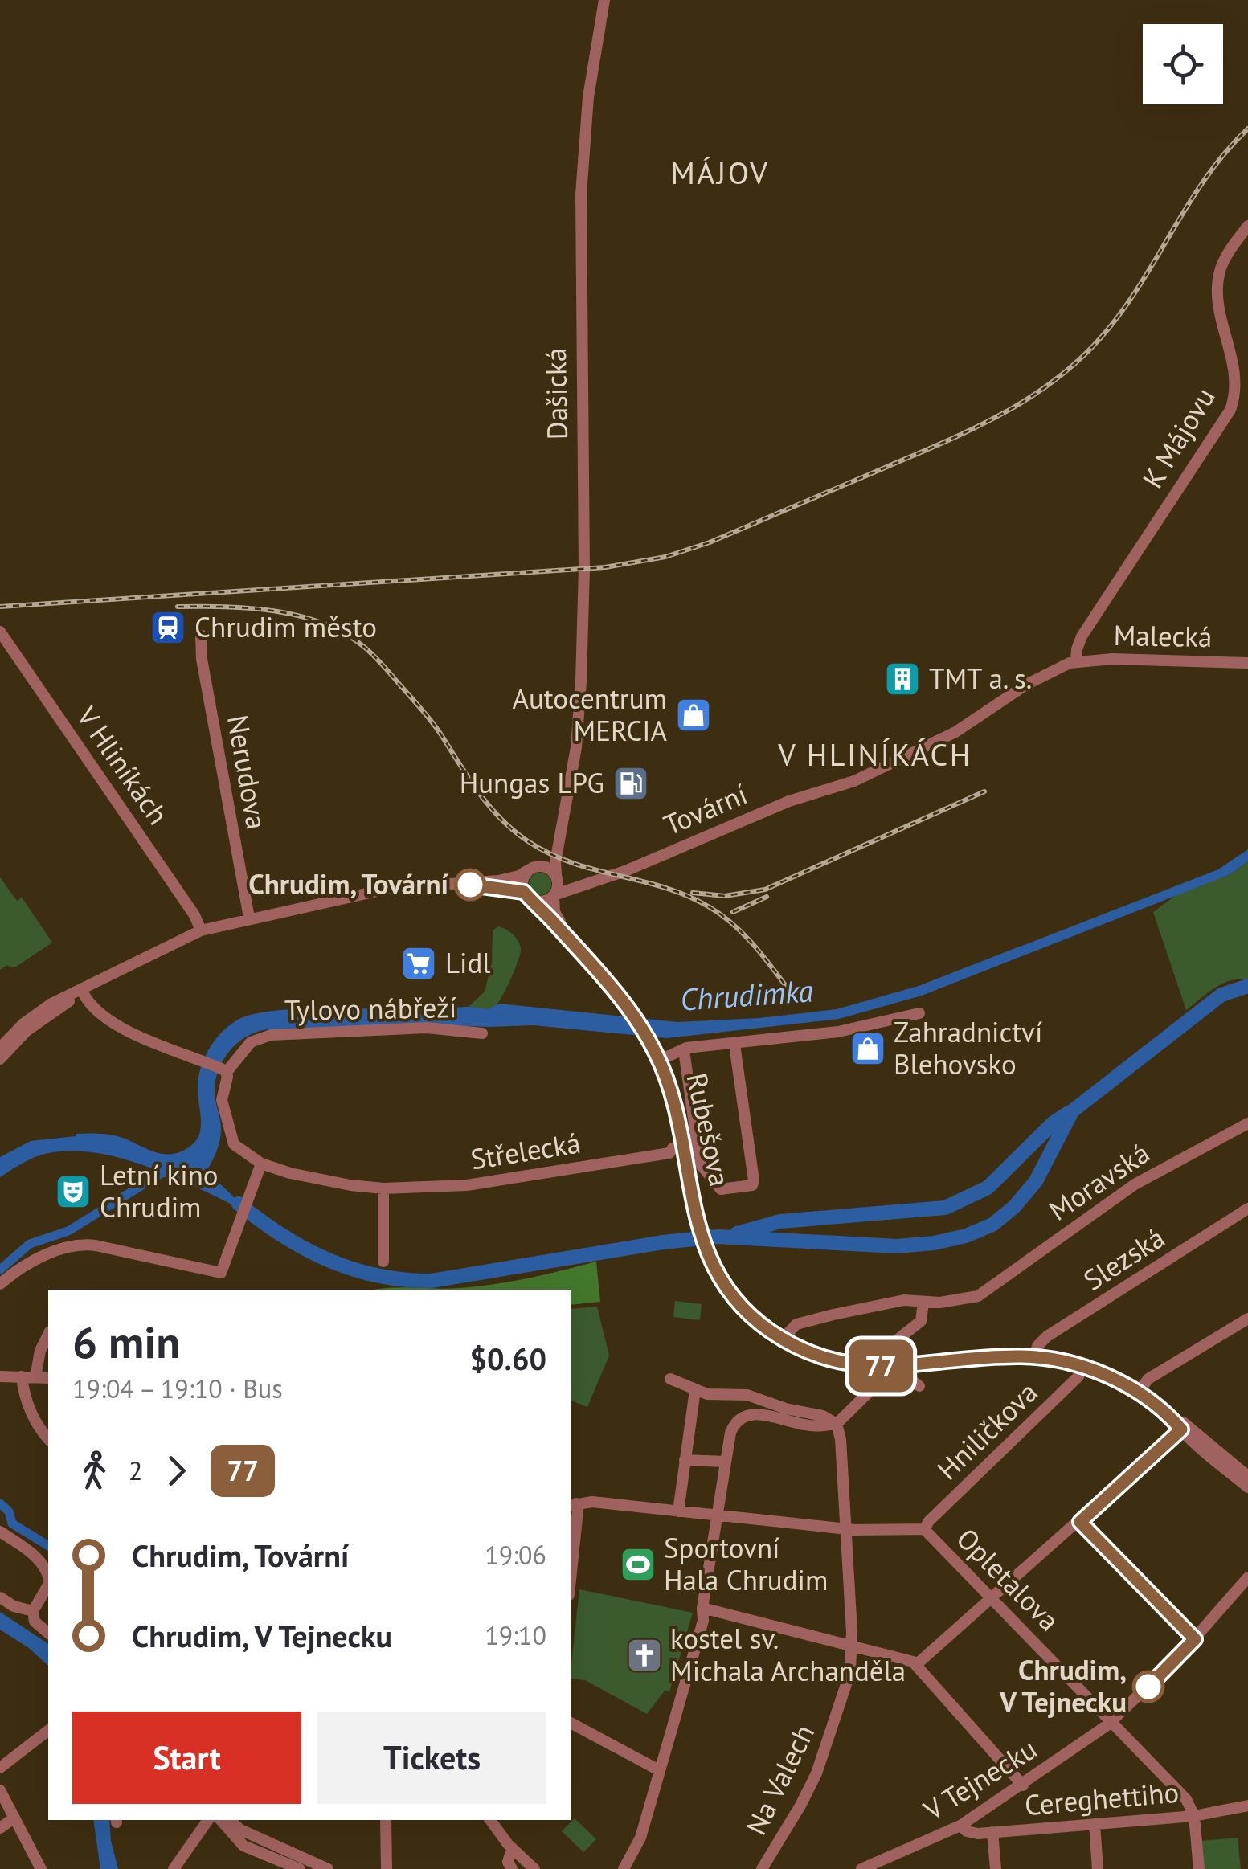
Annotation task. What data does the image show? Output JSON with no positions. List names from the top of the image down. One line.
{"streets":{"street":["Dašická","K Májovu","Malecká","V Hliníkách","Nerudova","Tovární","Tylovo nábřeží","Rubešova","Střelecká","Moravská","Slezská","Hniličkova","Opletalova","Na Valech","V Tejnecku","Cereghettiho"]},"crossings":[["Dašická","Tovární"],["Dašická","Rubešova"],["K Májovu","Malecká"],["K Májovu","Tovární"],["Malecká","Tovární"],["Tovární","Rubešova"],["Tylovo nábřeží","Střelecká"],["Rubešova","Slezská"],["Hniličkova","Opletalova"],["Opletalova","Na Valech"],["Opletalova","V Tejnecku"],["Opletalova","Cereghettiho"],["V Tejnecku","Cereghettiho"]],"districts":["MÁJOV","V HLINÍKÁCH"],"water":["Chrudimka"],"places":{"station":["Chrudim město"],"building":["TMT a. s."],"shop":["Autocentrum MERCIA","Zahradnictví Blehovsko"],"fuel station":["Hungas LPG"],"other":["Chrudim, Tovární","Chrudim, V Tejnecku"],"supermarket":["Lidl"],"theatre":["Letní kino Chrudim"],"sports":["Sportovní Hala Chrudim"],"church":["kostel sv. Michala Archanděla"]},"lines":["bus line 77"],"page":{"on_map":"77","heading":["6 min","19:04 – 19:10 · Bus","$0.60"],"legs":["2","77"],"list":[{"name":"Chrudim, Tovární","value":"19:06"},{"name":"Chrudim, V Tejnecku","value":"19:10"}],"buttons":["Start","Tickets"]}}
